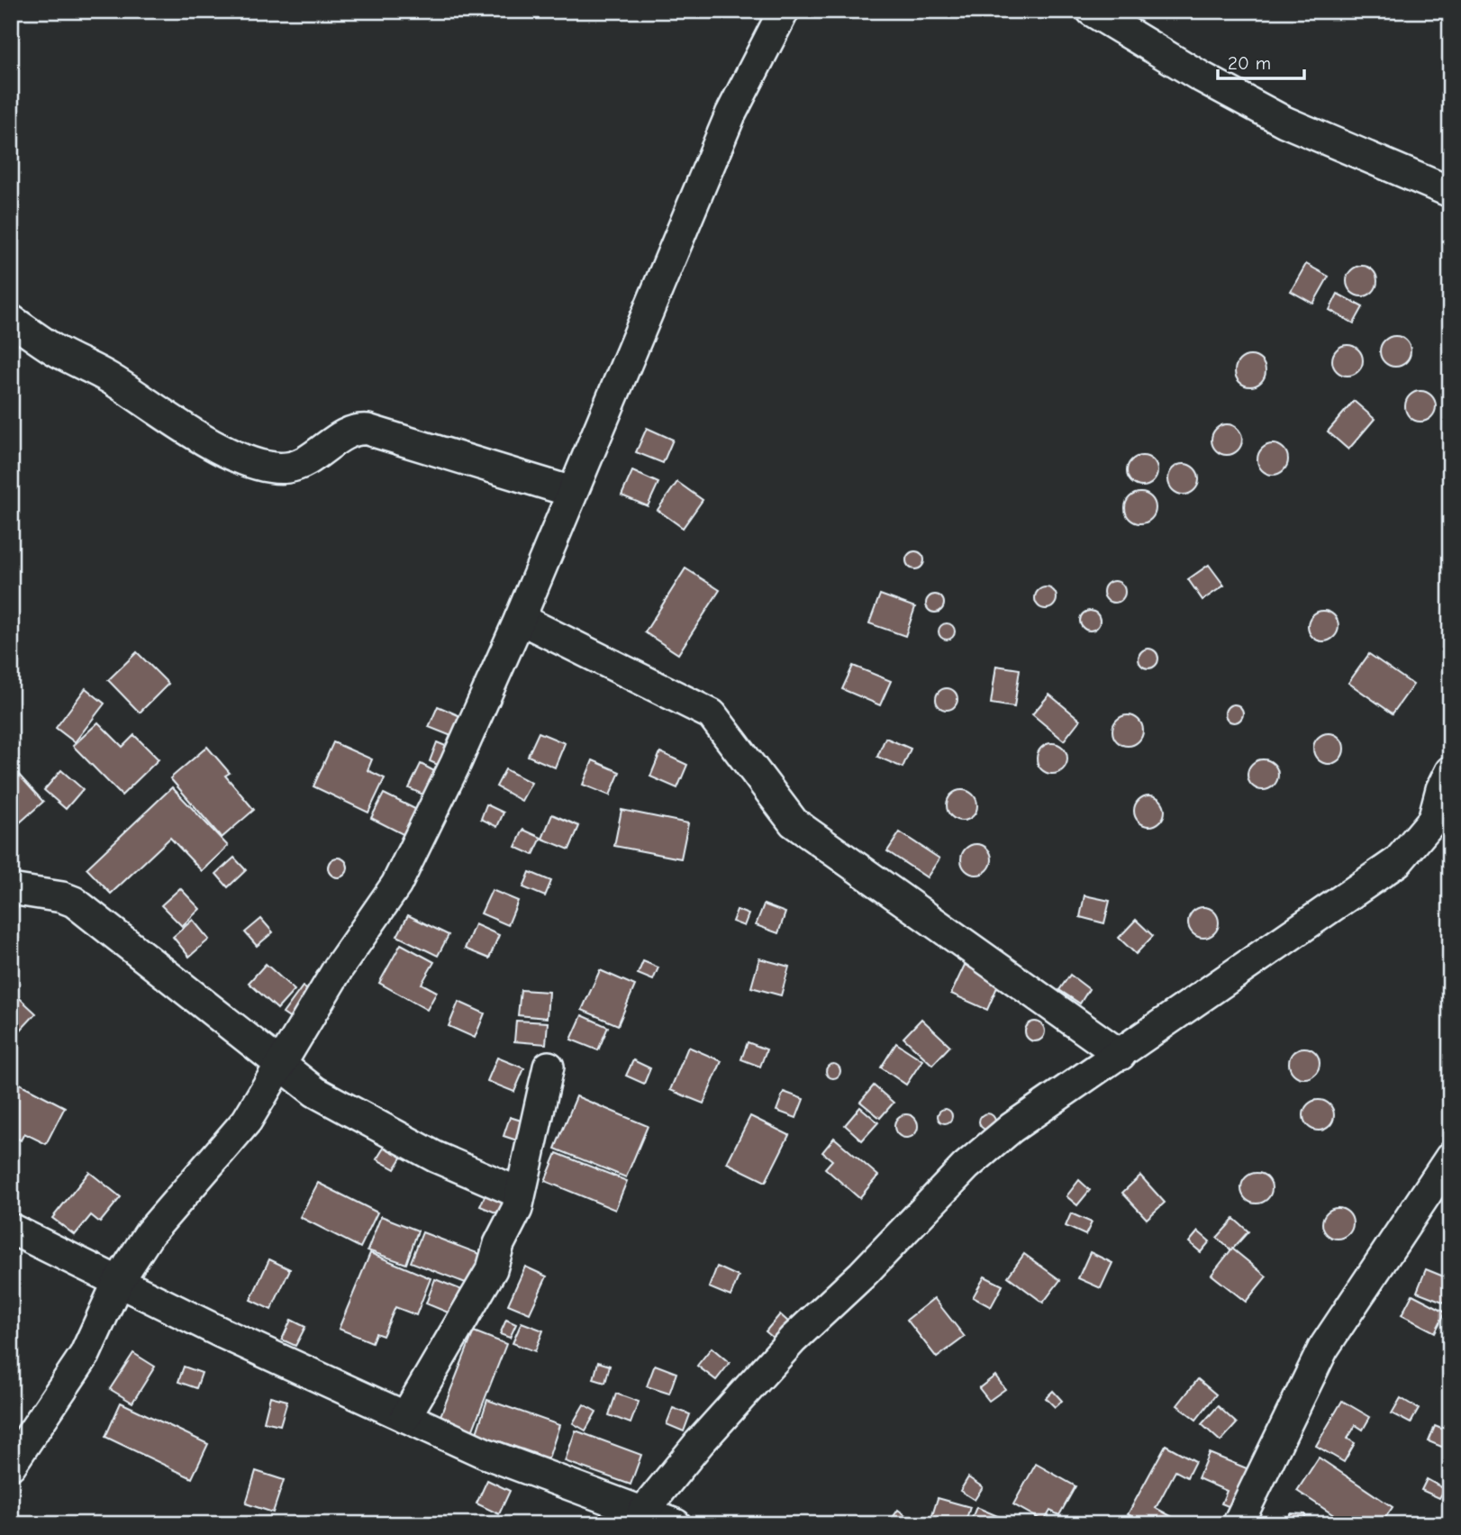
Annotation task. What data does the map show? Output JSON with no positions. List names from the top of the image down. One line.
{"scale_bar":"20 m"}
